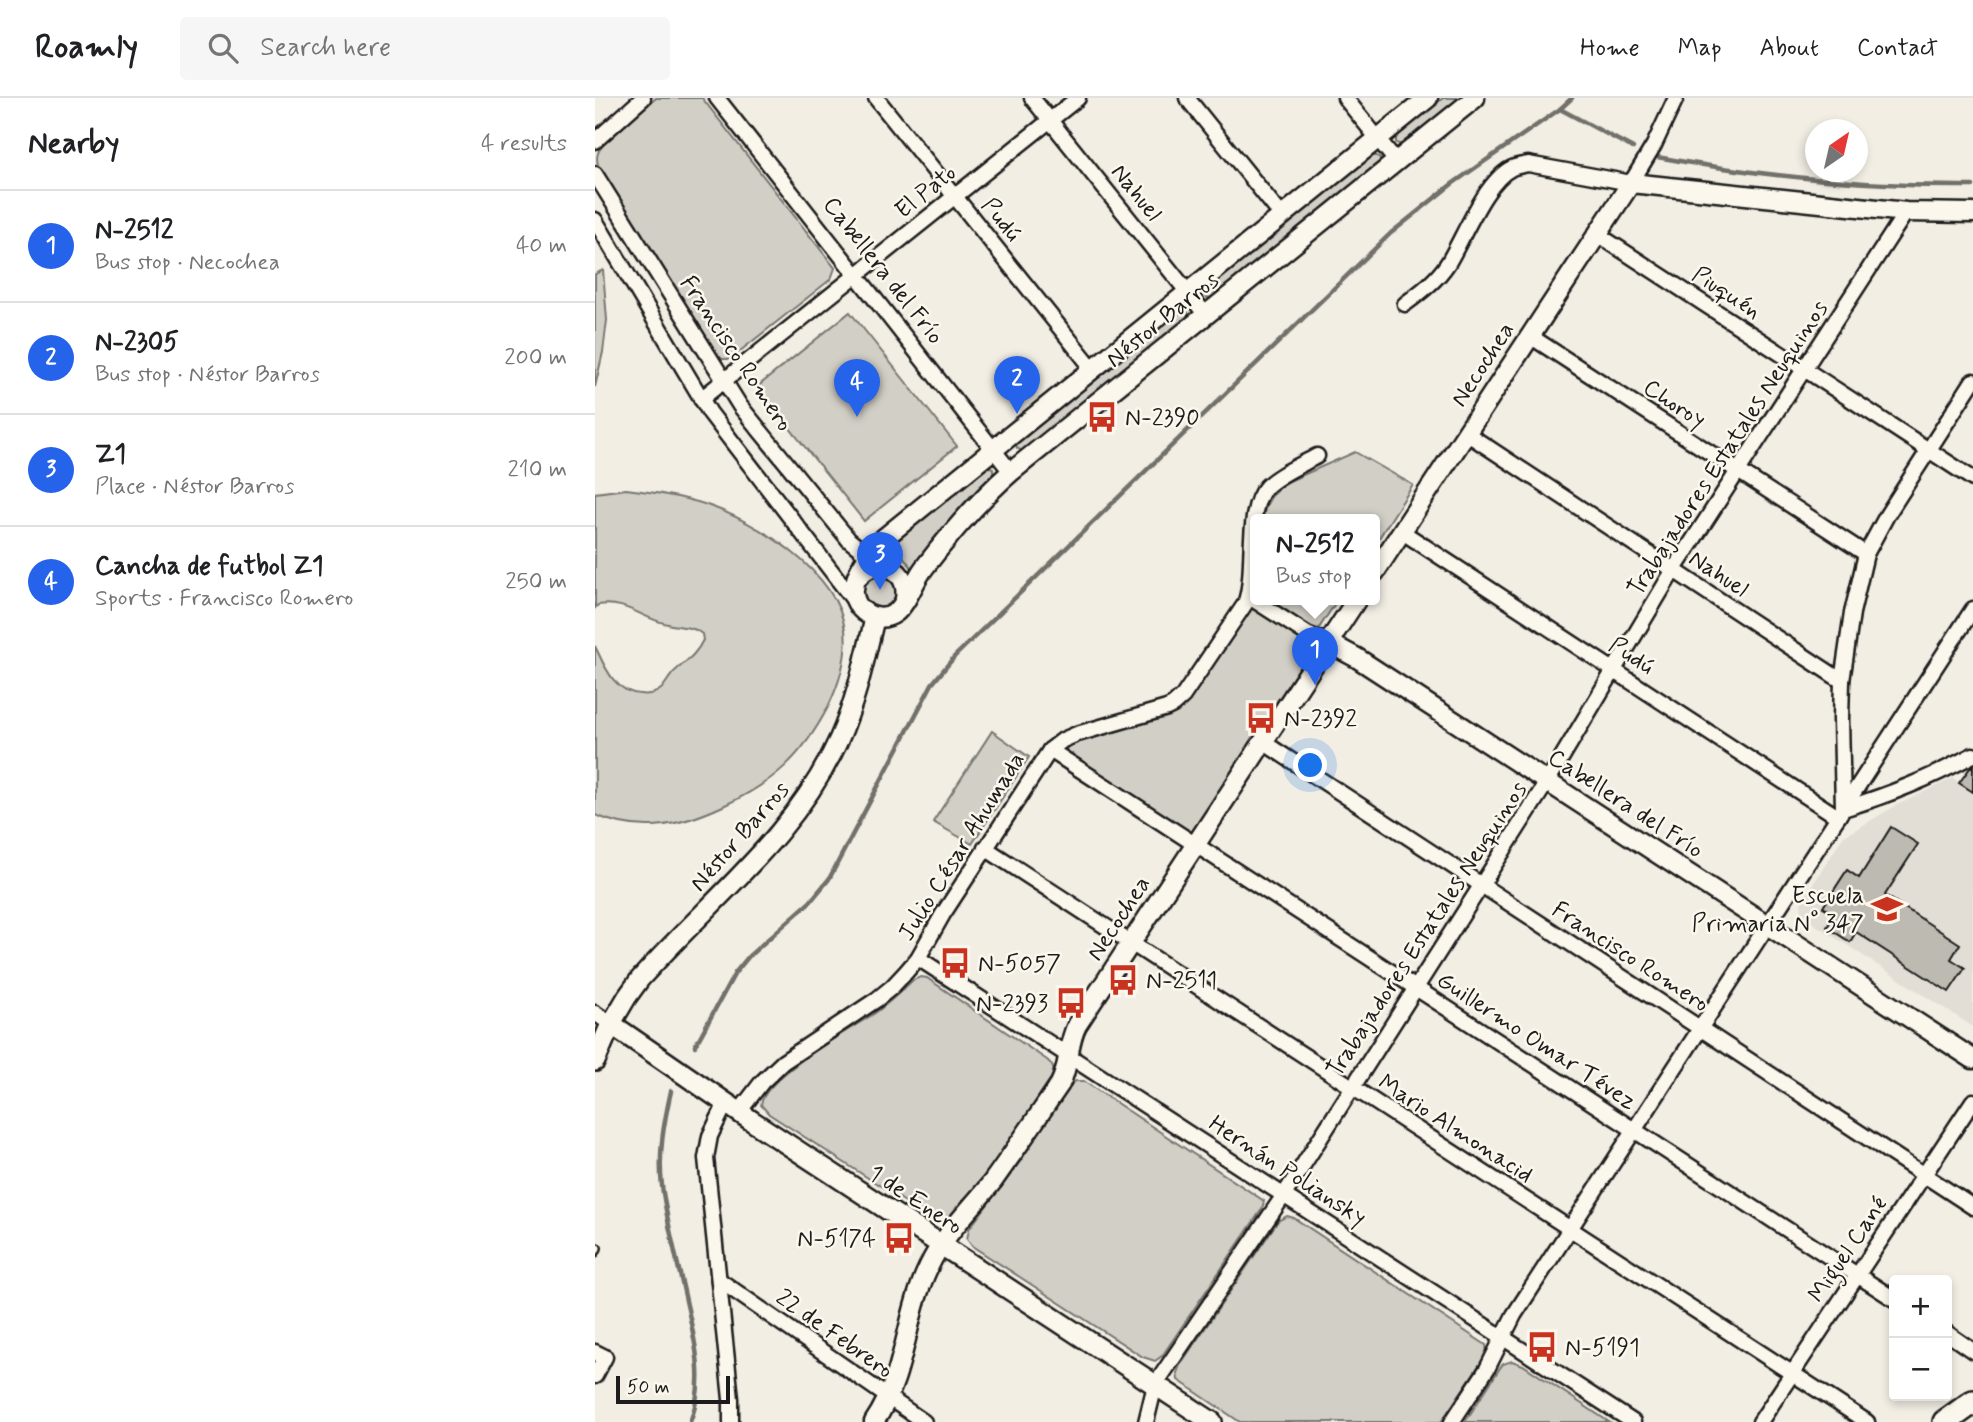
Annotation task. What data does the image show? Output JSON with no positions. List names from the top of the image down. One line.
{"streets":{"main road":["Néstor Barros","1 de Enero"],"street":["El Pato","Nahuel","Pudú","Cabellera del Frío","Piuquén","Francisco Romero","Necochea","Choroy","Trabajadores Estatales Neuquinos","Julio César Ahumada","Guillermo Omar Tévez","Mario Almonacid","Hernán Poliansky","Miguel Cané","22 de Febrero"]},"crossings":[["El Pato","Nahuel"],["El Pato","Pudú"],["El Pato","Cabellera del Frío"],["El Pato","Francisco Romero"],["Nahuel","Néstor Barros"],["Nahuel","Necochea"],["Nahuel","Trabajadores Estatales Neuquinos"],["Pudú","Néstor Barros"],["Pudú","Necochea"],["Pudú","Trabajadores Estatales Neuquinos"],["Cabellera del Frío","Néstor Barros"],["Cabellera del Frío","Necochea"],["Cabellera del Frío","Trabajadores Estatales Neuquinos"],["Piuquén","Necochea"],["Piuquén","Trabajadores Estatales Neuquinos"],["Néstor Barros","Francisco Romero"],["Néstor Barros","1 de Enero"],["Francisco Romero","Necochea"],["Francisco Romero","Trabajadores Estatales Neuquinos"],["Francisco Romero","Miguel Cané"],["Necochea","Choroy"],["Necochea","Guillermo Omar Tévez"],["Necochea","Mario Almonacid"],["Necochea","Hernán Poliansky"],["Necochea","1 de Enero"],["Necochea","22 de Febrero"],["Choroy","Trabajadores Estatales Neuquinos"],["Trabajadores Estatales Neuquinos","Guillermo Omar Tévez"],["Trabajadores Estatales Neuquinos","Mario Almonacid"],["Trabajadores Estatales Neuquinos","Hernán Poliansky"],["Trabajadores Estatales Neuquinos","1 de Enero"],["Julio César Ahumada","Guillermo Omar Tévez"],["Julio César Ahumada","Mario Almonacid"],["Julio César Ahumada","Hernán Poliansky"],["Julio César Ahumada","1 de Enero"],["Julio César Ahumada","22 de Febrero"],["Guillermo Omar Tévez","Miguel Cané"],["Mario Almonacid","Miguel Cané"]],"places":{"bus stop":["N-2390","N-2392","N-5057","N-2511","N-2393","N-5174","N-5191"],"school or university":["Escuela Primaria N° 347"]},"scale_bar":"50 m","north":"top right","page":{"header":"Roamly","search":"Search here","nav":["Home","Map","About","Contact"],"heading":["Nearby","4 results"],"list":[{"mark":"1","name":"N-2512","note":"Bus stop · Necochea","value":"40 m"},{"mark":"2","name":"N-2305","note":"Bus stop · Néstor Barros","value":"200 m"},{"mark":"3","name":"Z1","note":"Place · Néstor Barros","value":"210 m"},{"mark":"4","name":"Cancha de futbol Z1","note":"Sports · Francisco Romero","value":"250 m"}],"pins":["2","4","3","1"],"popup":["N-2512","Bus stop"],"map_buttons":["+","−"],"scale":"50 m"}}
